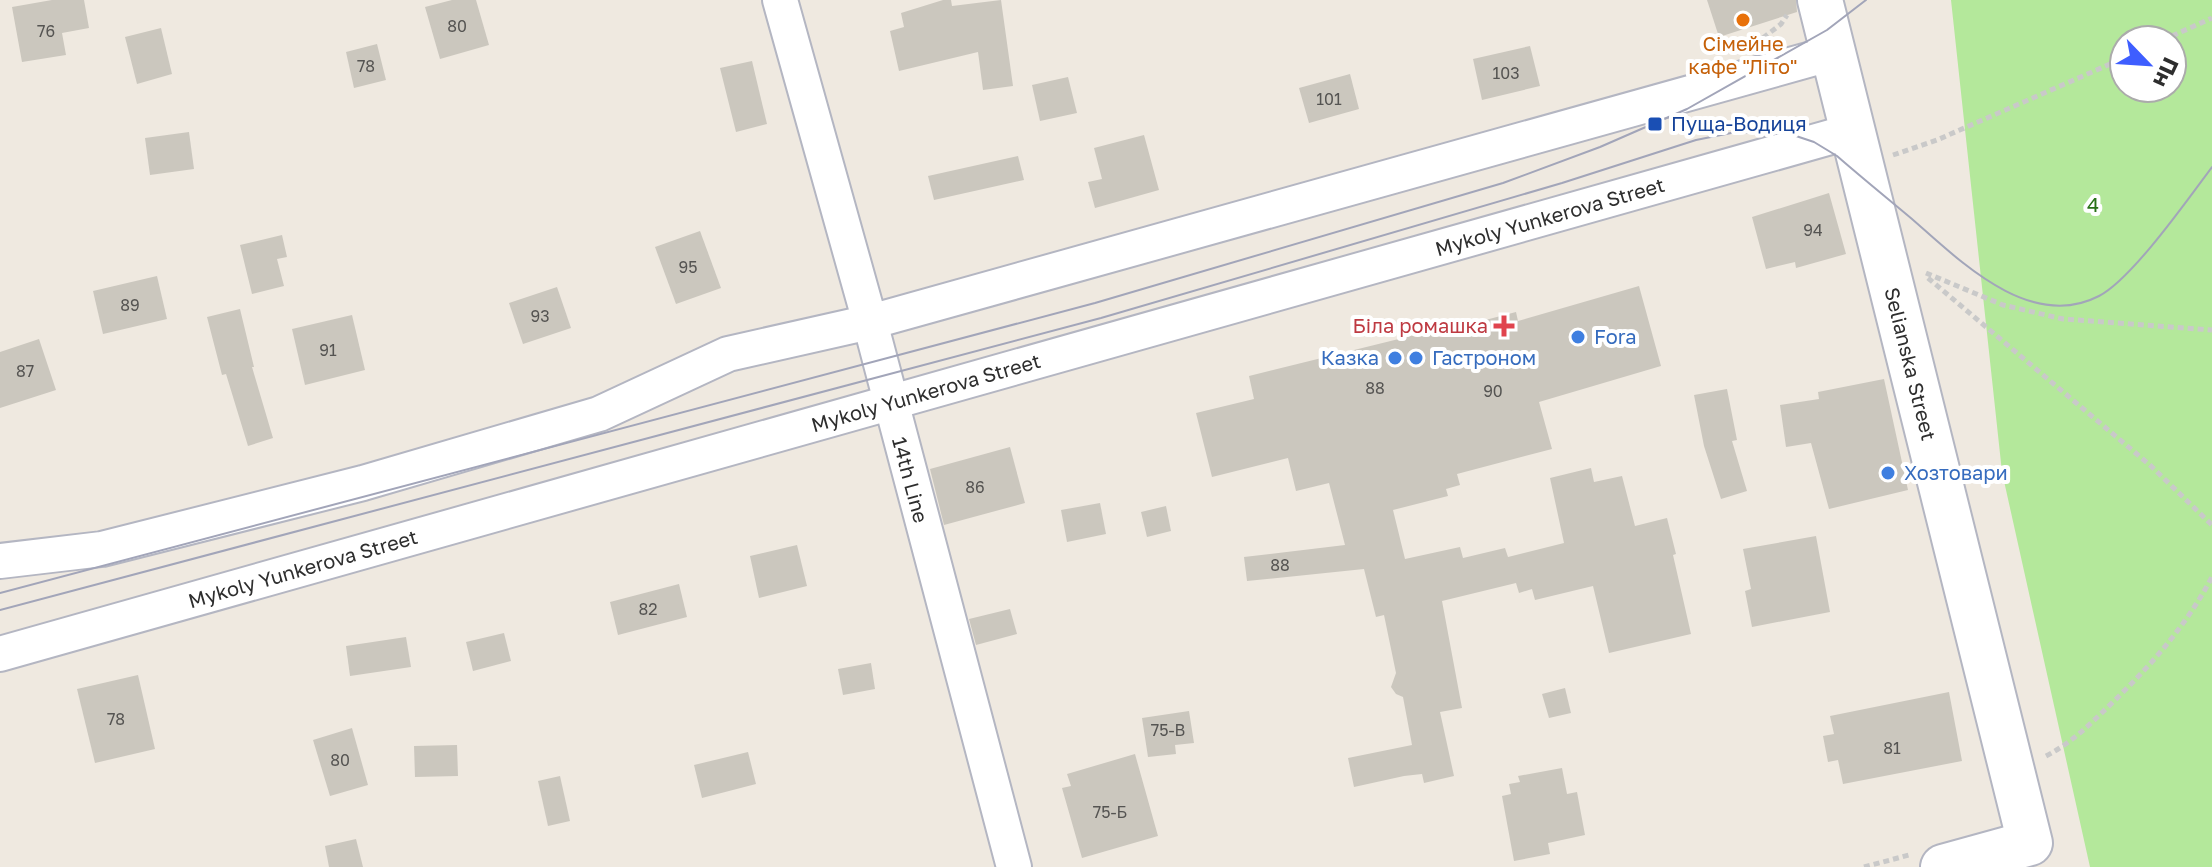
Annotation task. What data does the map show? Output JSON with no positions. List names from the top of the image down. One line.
{"streets":{"street":["Mykoly Yunkerova Street","Selianska Street","14th Line"]},"crossings":[["Mykoly Yunkerova Street","Selianska Street"],["Mykoly Yunkerova Street","14th Line"]],"parks":["4"],"places":{"other":["Сімейне кафе \"Літо\"","Fora","Казка","Гастроном","Хозтовари"],"transit":["Пуща-Водиця"],"health":["Біла ромашка"]},"house_numbers":["80","76","78","103","101","94","95","89","93","91","87","88","90","86","88","82","78","75-В","81","80","75-Б"],"north":"bottom right"}
